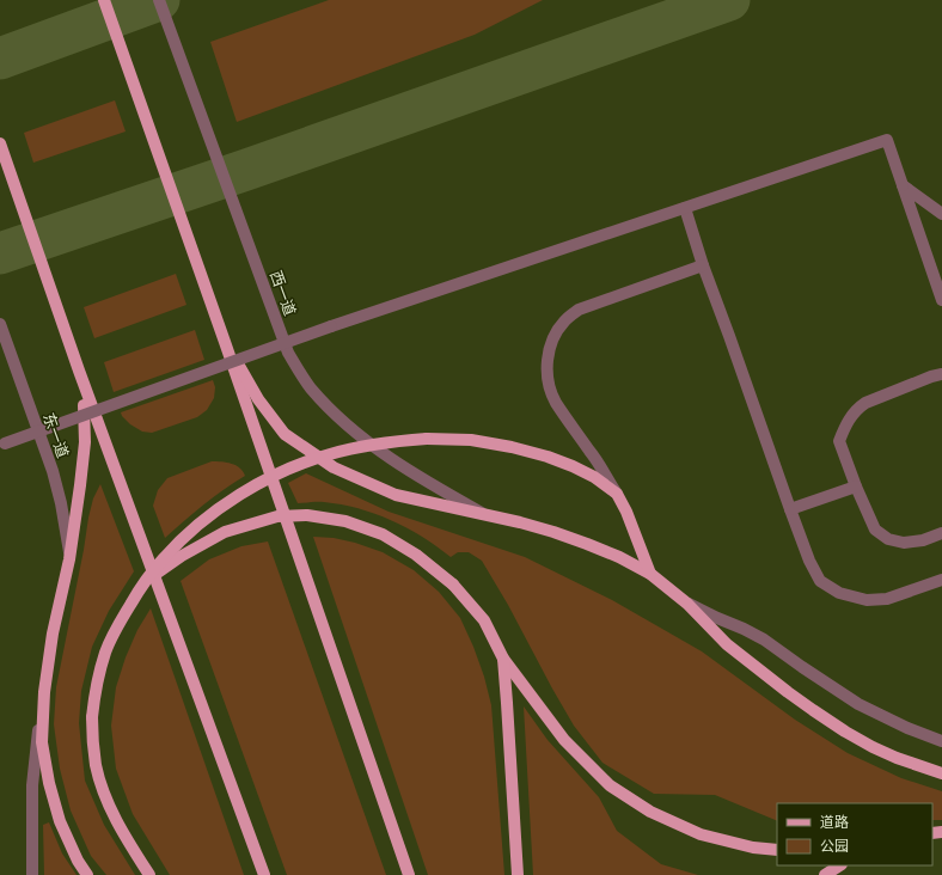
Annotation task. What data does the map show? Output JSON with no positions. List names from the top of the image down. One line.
{"streets":{"street":["西一道","东一道"]},"legend":["道路","公园"]}
